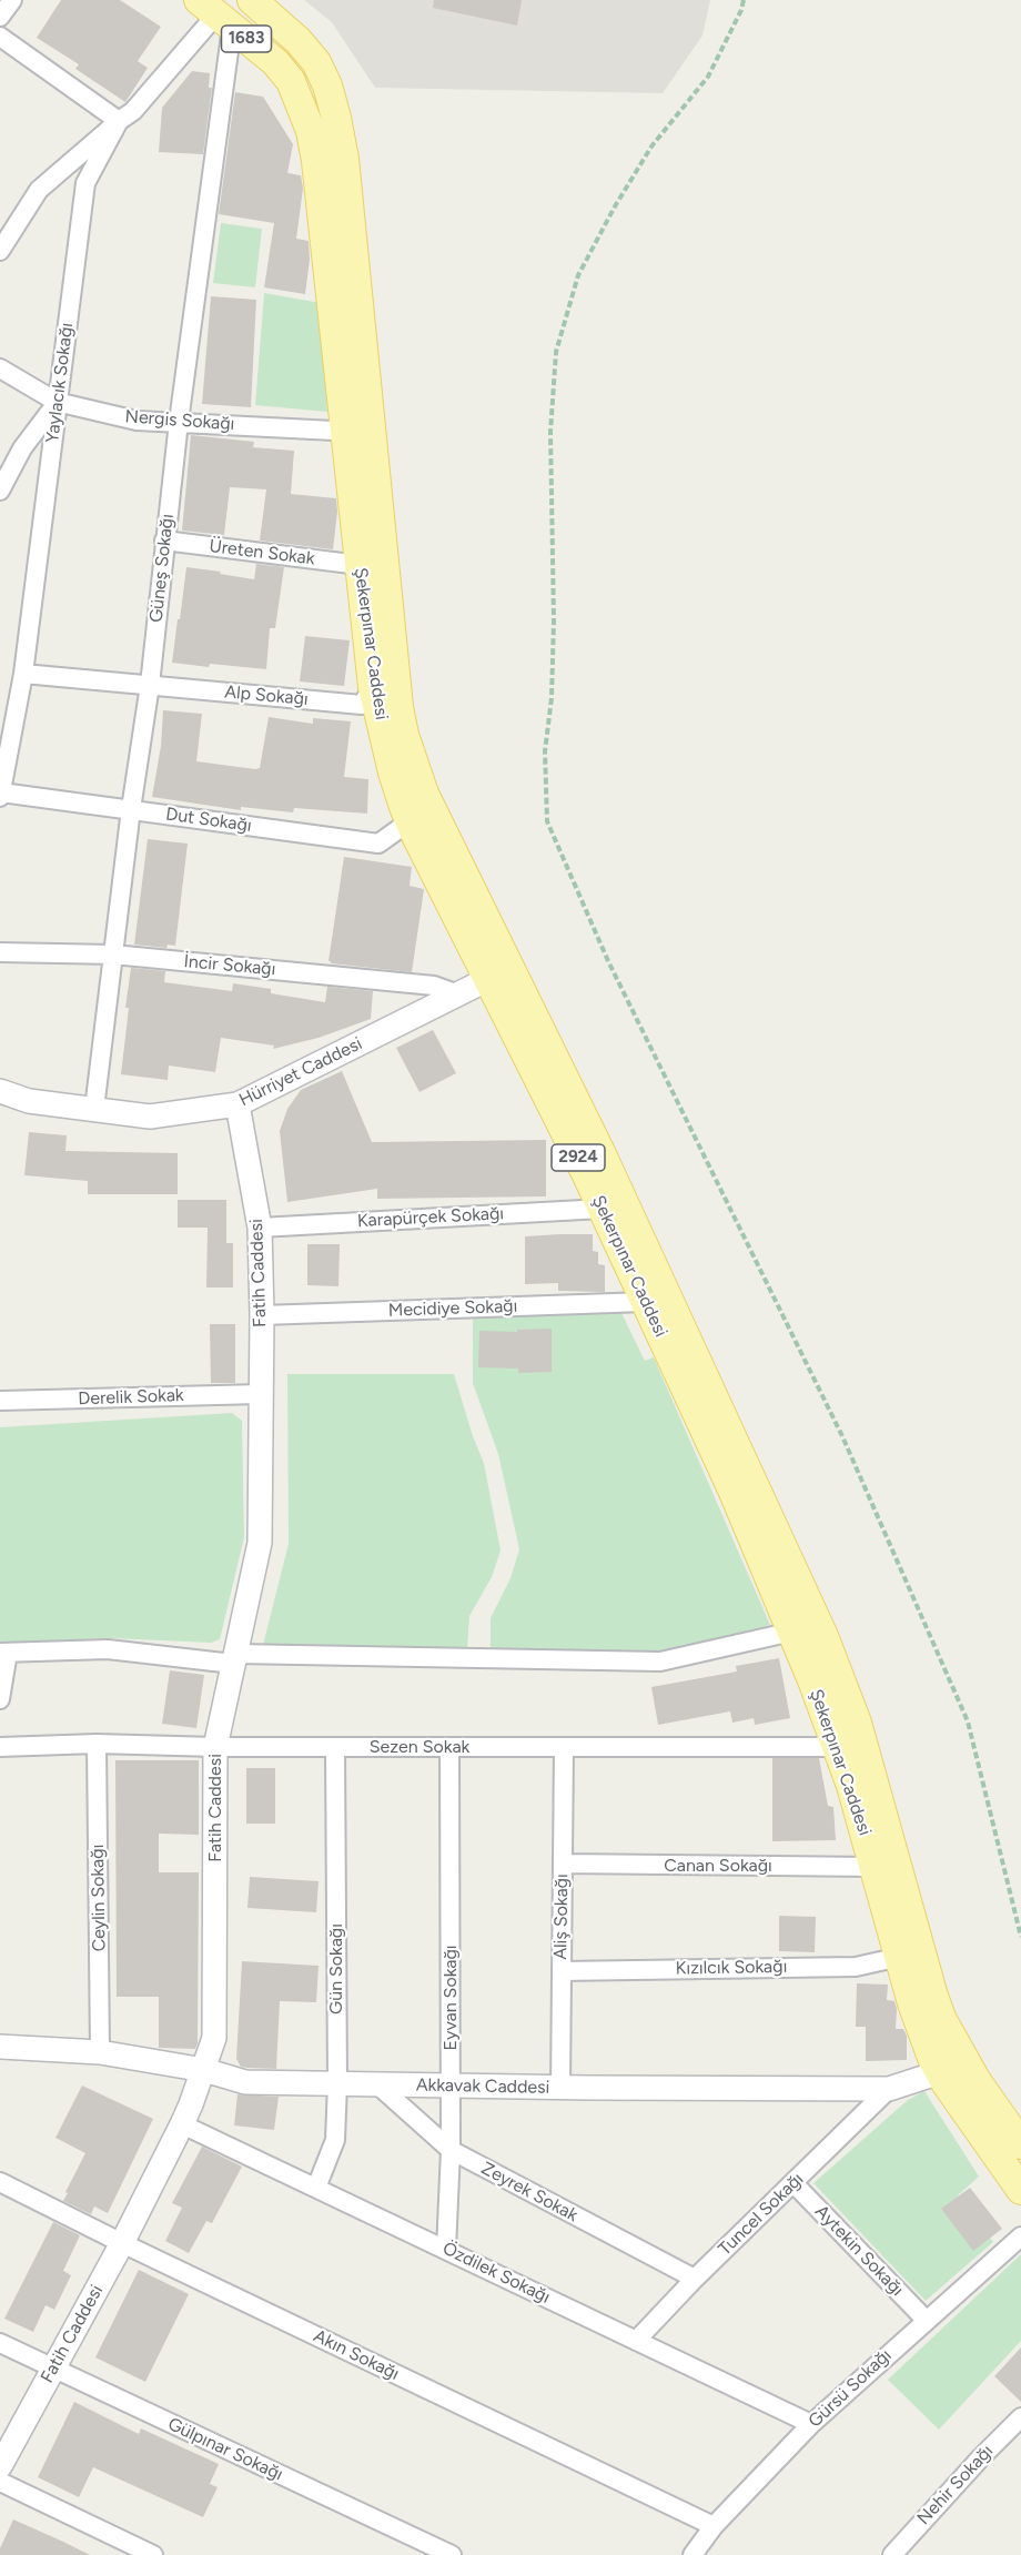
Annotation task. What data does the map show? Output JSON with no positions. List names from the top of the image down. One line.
{"streets":{"main road":["1683","Şekerpınar Caddesi","2924"],"street":["Yaylacık Sokağı","Nergis Sokağı","Üreten Sokak","Güneş Sokağı","Alp Sokağı","Dut Sokağı","İncir Sokağı","Hürriyet Caddesi","Karapürçek Sokağı","Fatih Caddesi","Mecidiye Sokağı","Derelik Sokak","Sezen Sokak","Canan Sokağı","Ceylin Sokağı","Aliş Sokağı","Kızılcık Sokağı","Gün Sokağı","Eyvan Sokağı","Akkavak Caddesi","Zeyrek Sokak","Tuncel Sokağı","Aytekin Sokağı","Özdilek Sokağı","Akın Sokağı","Gürsü Sokağı","Gülpınar Sokağı","Nehir Sokağı"]},"crossings":[["1683","Yaylacık Sokağı"],["1683","Güneş Sokağı"],["1683","Şekerpınar Caddesi"],["Yaylacık Sokağı","Nergis Sokağı"],["Yaylacık Sokağı","Güneş Sokağı"],["Yaylacık Sokağı","Dut Sokağı"],["Nergis Sokağı","Güneş Sokağı"],["Nergis Sokağı","Şekerpınar Caddesi"],["Üreten Sokak","Güneş Sokağı"],["Üreten Sokak","Şekerpınar Caddesi"],["Güneş Sokağı","Alp Sokağı"],["Güneş Sokağı","Dut Sokağı"],["Güneş Sokağı","İncir Sokağı"],["Güneş Sokağı","Hürriyet Caddesi"],["Şekerpınar Caddesi","Alp Sokağı"],["Şekerpınar Caddesi","Dut Sokağı"],["Şekerpınar Caddesi","Hürriyet Caddesi"],["Şekerpınar Caddesi","Karapürçek Sokağı"],["Şekerpınar Caddesi","Mecidiye Sokağı"],["Şekerpınar Caddesi","Sezen Sokak"],["Şekerpınar Caddesi","Canan Sokağı"],["Şekerpınar Caddesi","Kızılcık Sokağı"],["Şekerpınar Caddesi","Akkavak Caddesi"],["İncir Sokağı","Hürriyet Caddesi"],["Hürriyet Caddesi","Fatih Caddesi"],["Karapürçek Sokağı","Fatih Caddesi"],["Fatih Caddesi","Mecidiye Sokağı"],["Fatih Caddesi","Derelik Sokak"],["Fatih Caddesi","Sezen Sokak"],["Fatih Caddesi","Akkavak Caddesi"],["Fatih Caddesi","Özdilek Sokağı"],["Fatih Caddesi","Akın Sokağı"],["Fatih Caddesi","Gülpınar Sokağı"],["Sezen Sokak","Ceylin Sokağı"],["Sezen Sokak","Aliş Sokağı"],["Sezen Sokak","Gün Sokağı"],["Sezen Sokak","Eyvan Sokağı"],["Canan Sokağı","Aliş Sokağı"],["Ceylin Sokağı","Akkavak Caddesi"],["Aliş Sokağı","Kızılcık Sokağı"],["Aliş Sokağı","Akkavak Caddesi"],["Gün Sokağı","Akkavak Caddesi"],["Gün Sokağı","Özdilek Sokağı"],["Eyvan Sokağı","Akkavak Caddesi"],["Eyvan Sokağı","Zeyrek Sokak"],["Eyvan Sokağı","Özdilek Sokağı"],["Akkavak Caddesi","Zeyrek Sokak"],["Akkavak Caddesi","Tuncel Sokağı"],["Zeyrek Sokak","Tuncel Sokağı"],["Tuncel Sokağı","Aytekin Sokağı"],["Tuncel Sokağı","Özdilek Sokağı"],["Aytekin Sokağı","Gürsü Sokağı"],["Özdilek Sokağı","Gürsü Sokağı"],["Akın Sokağı","Gürsü Sokağı"]]}
